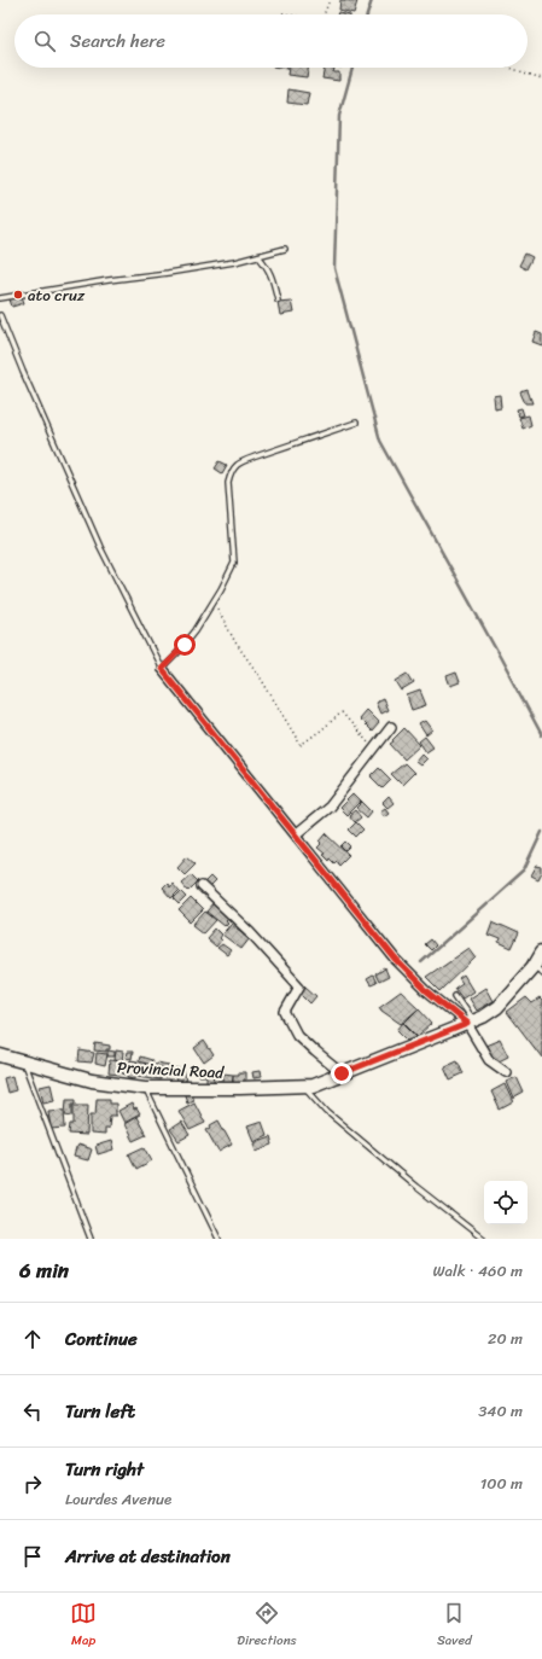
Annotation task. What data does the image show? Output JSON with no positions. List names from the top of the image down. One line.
{"streets":{"main road":["Provincial Road"]},"places":["ato cruz"],"page":{"search":"Search here","heading":["6 min","Walk · 460 m"],"list":[["Continue","20 m"],["Turn left","340 m"],["Turn right","Lourdes Avenue","100 m"],"Arrive at destination"],"nav":["Map","Directions","Saved"]}}
